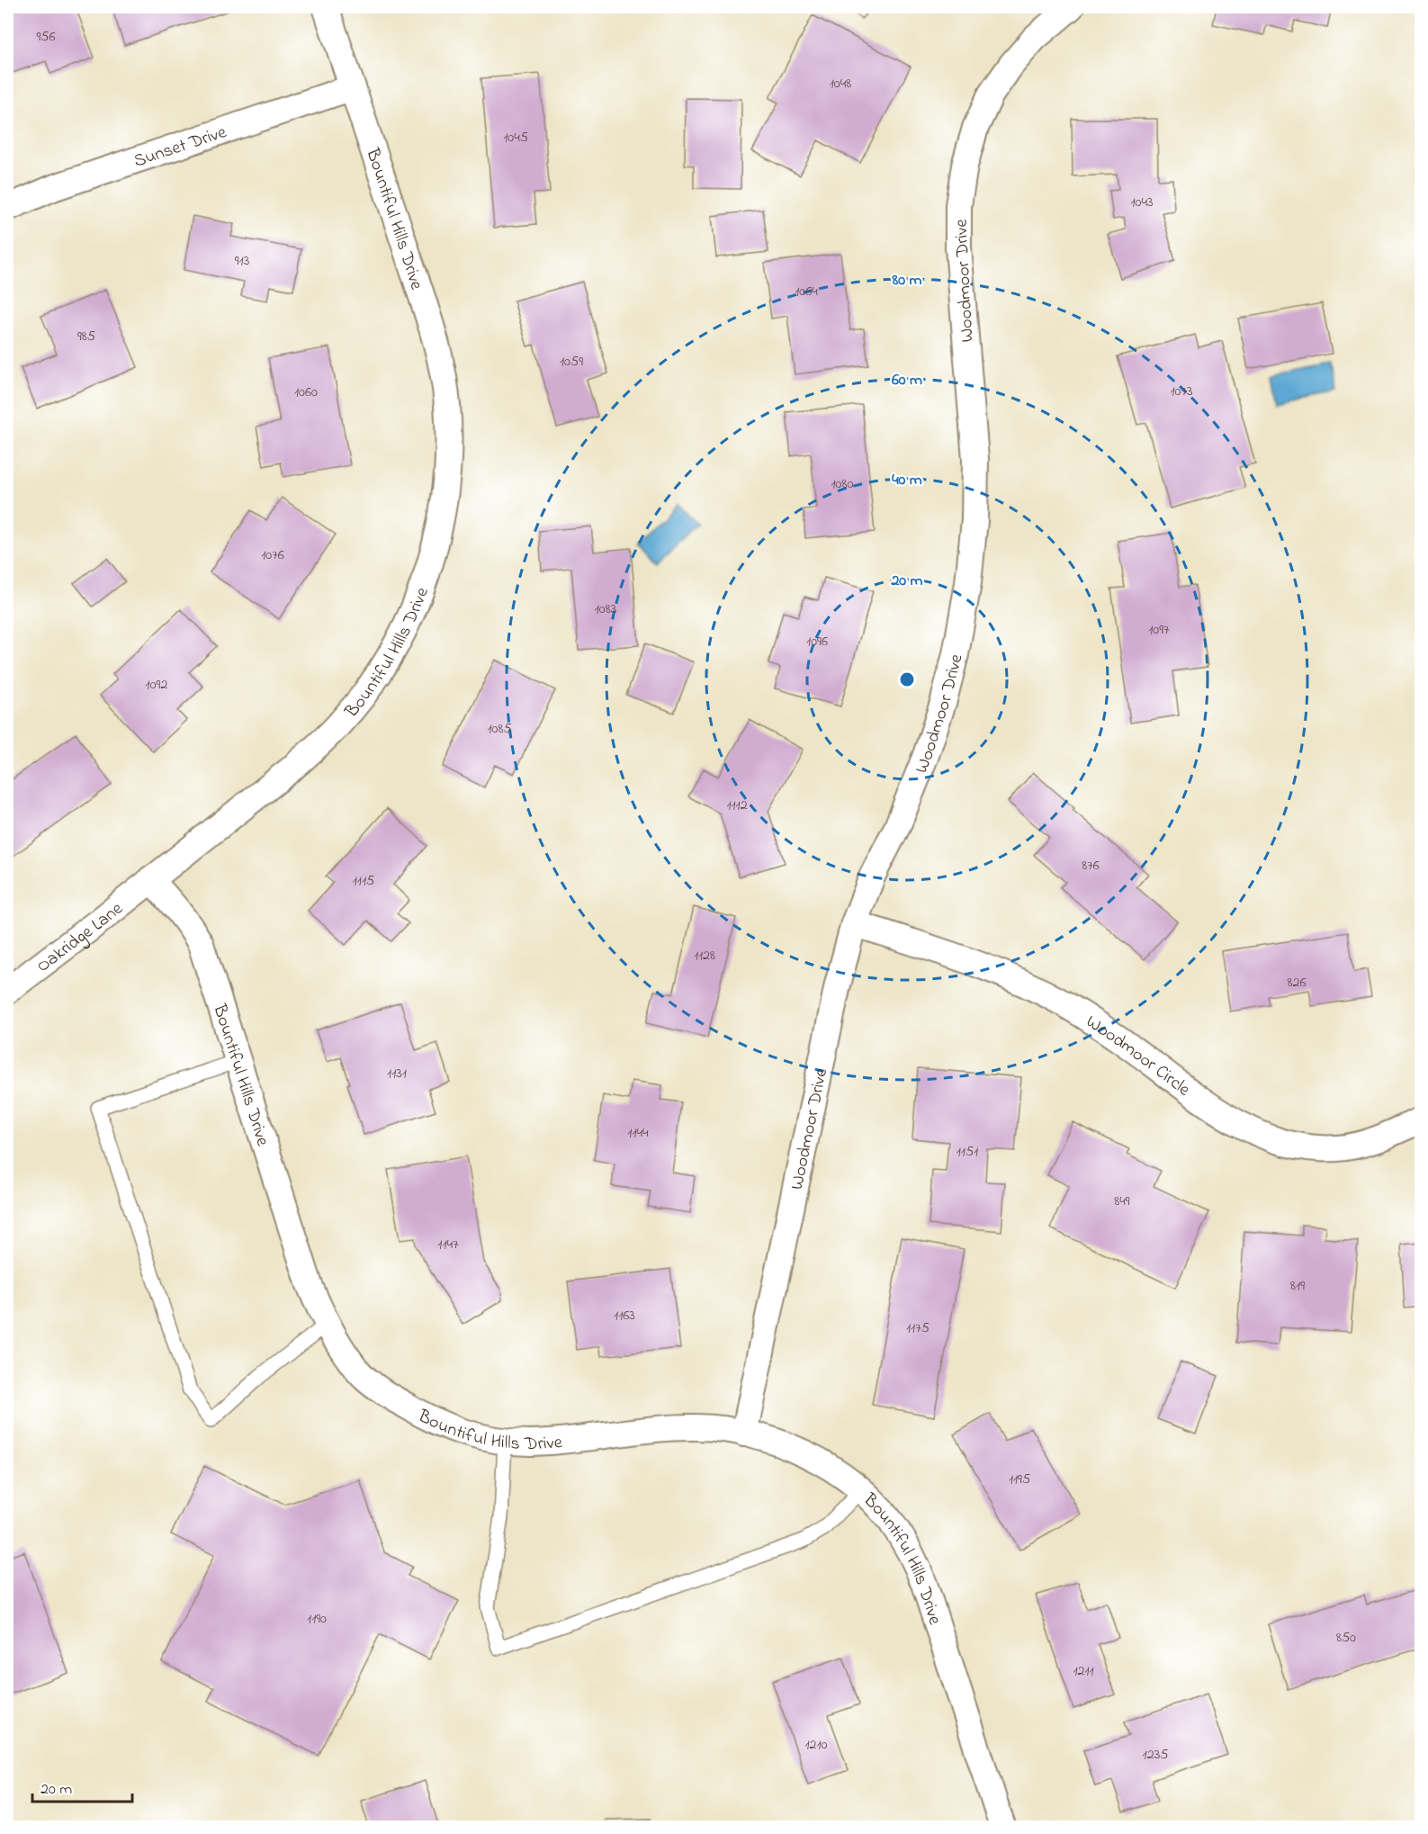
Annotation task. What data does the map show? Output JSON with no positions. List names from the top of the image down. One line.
{"streets":{"street":["Sunset Drive","Bountiful Hills Drive","Woodmoor Drive","Oakridge Lane","Woodmoor Circle"]},"crossings":[["Sunset Drive","Bountiful Hills Drive"],["Bountiful Hills Drive","Woodmoor Drive"],["Bountiful Hills Drive","Oakridge Lane"],["Woodmoor Drive","Woodmoor Circle"]],"house_numbers":["956","1048","1045","1043","913","1064","985","1059","1073","1060","1080","1076","1083","1097","1096","1092","1085","1112","876","1115","1128","826","1131","1144","1151","849","1147","819","1163","1175","1195","1190","850","1211","1210","1235"],"scale_bar":"20 m","rings":["80 m","60 m","40 m","20 m"]}
